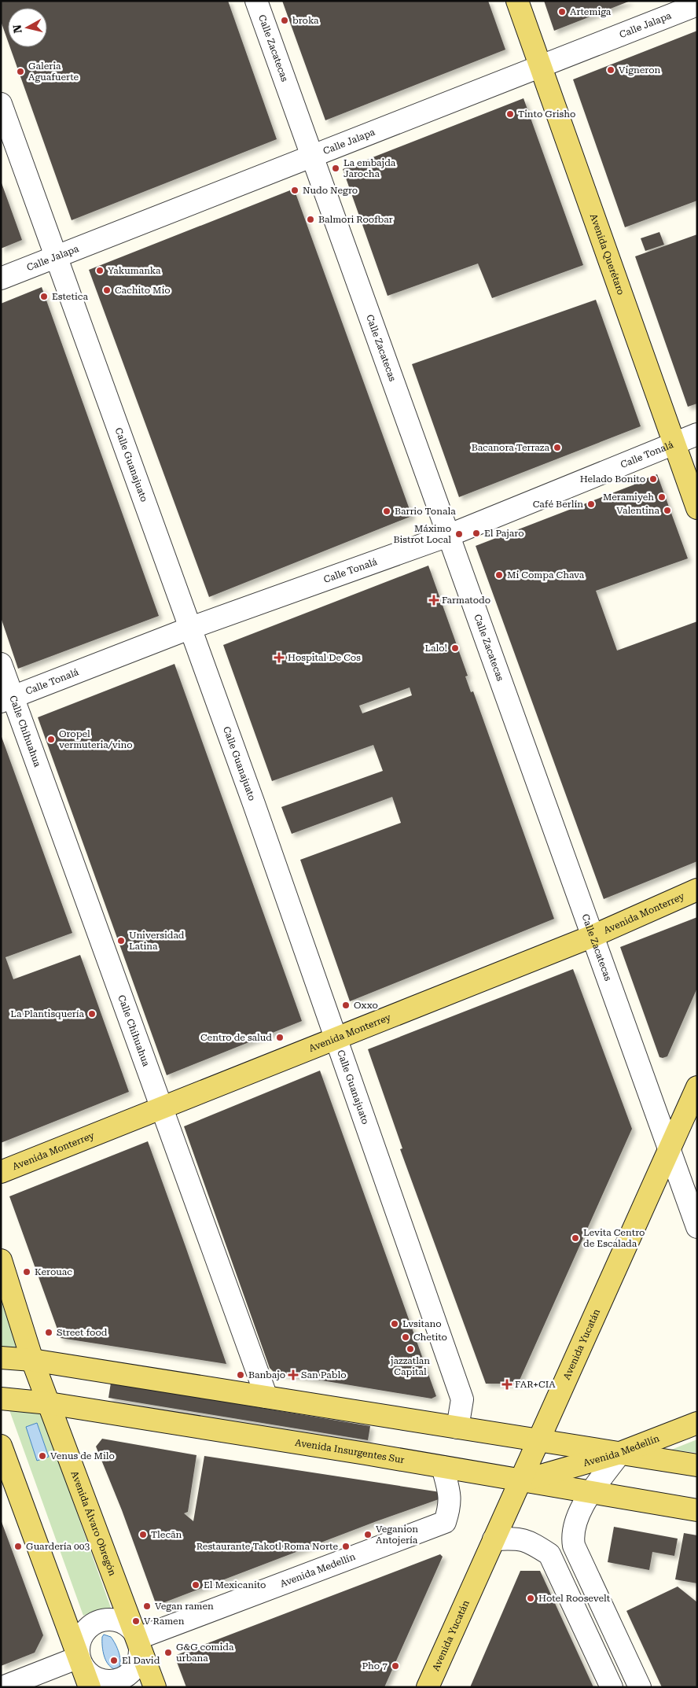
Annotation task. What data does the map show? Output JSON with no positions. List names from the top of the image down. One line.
{"streets":{"main road":["Avenida Querétaro","Avenida Monterrey","Avenida Yucatán","Avenida Medellín","Avenida Insurgentes Sur","Avenida Álvaro Obregón"],"street":["Calle Jalapa","Calle Zacatecas","Calle Tonalá","Calle Guanajuato","Calle Chihuahua"]},"crossings":[["Calle Jalapa","Calle Zacatecas"],["Calle Jalapa","Avenida Querétaro"],["Calle Jalapa","Calle Guanajuato"],["Calle Zacatecas","Calle Tonalá"],["Calle Zacatecas","Avenida Monterrey"],["Calle Zacatecas","Avenida Yucatán"],["Avenida Querétaro","Calle Tonalá"],["Calle Tonalá","Calle Guanajuato"],["Calle Tonalá","Calle Chihuahua"],["Calle Guanajuato","Avenida Monterrey"],["Calle Chihuahua","Avenida Monterrey"],["Avenida Yucatán","Avenida Medellín"],["Avenida Yucatán","Avenida Insurgentes Sur"],["Avenida Medellín","Avenida Insurgentes Sur"],["Avenida Medellín","Avenida Álvaro Obregón"],["Avenida Insurgentes Sur","Avenida Álvaro Obregón"]],"places":{"other":["Artemiga","broka","Vigneron","Galeria Aguafuerte","Tinto Grisho","La embajda Jarocha","Nudo Negro","Balmori Roofbar","Yakumanka","Cachito Mio","Estetica","Bacanora Terraza","Helado Bonito","Meramiyeh","Café Berlín","Valentina","Barrio Tonala","El Pajaro","Máximo Bistrot Local","Mi Compa Chava","Lalo!","Oropel vermuteria/vino","Universidad Latina","Oxxo","La Plantisquería","Centro de salud","Levita Centro de Escalada","Kerouac","Lvsitano","Street food","Chetito","jazzatlan Capital","Banbajo","Venus de Milo","Tlecān","Veganion Antojería","Guardería 003","Restaurante Takotl Roma Norte","El Mexicanito","Hotel Roosevelt","Vegan ramen","V Ramen","G&G comida urbana","El David","Pho 7"],"health":["Farmatodo","Hospital De Cos","San Pablo","FAR+CIA"]},"north":"left"}
